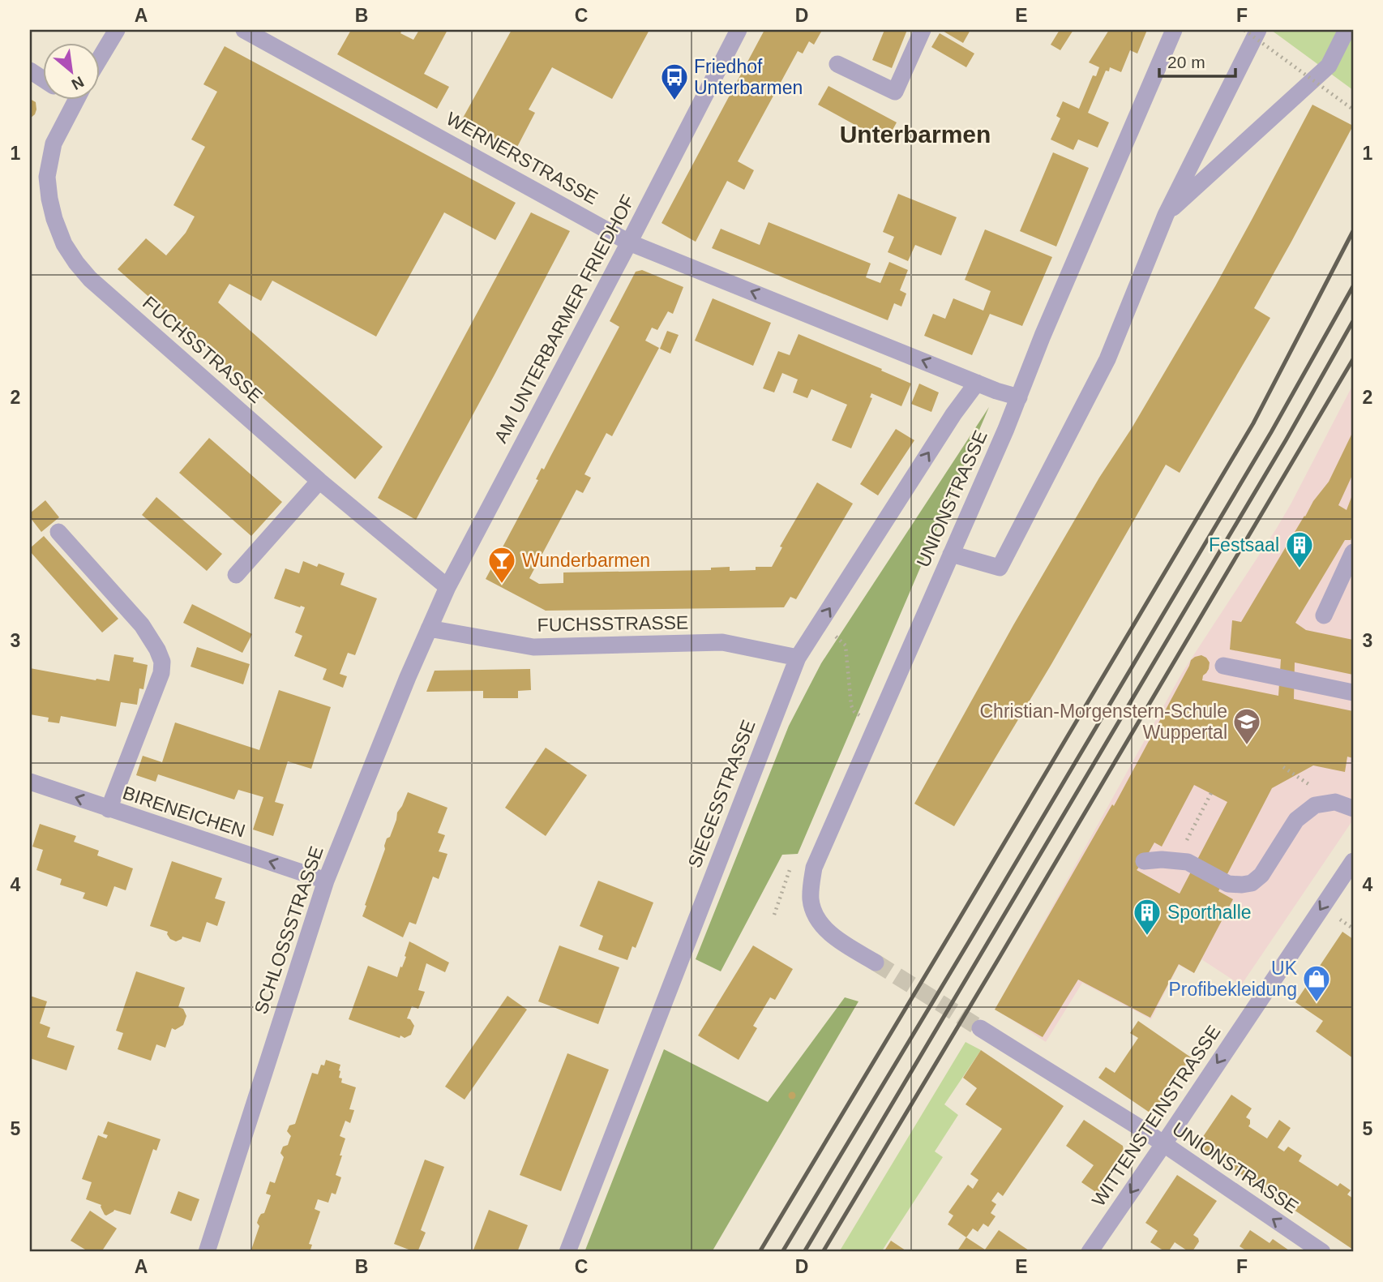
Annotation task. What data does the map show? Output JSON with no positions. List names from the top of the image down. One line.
{"streets":{"street":["WERNERSTRASSE","AM UNTERBARMER FRIEDHOF","FUCHSSTRASSE","UNIONSTRASSE","SIEGESSTRASSE","BIRENEICHEN","SCHLOSSSTRASSE","WITTENSTEINSTRASSE"]},"crossings":[["WERNERSTRASSE","AM UNTERBARMER FRIEDHOF"],["WERNERSTRASSE","UNIONSTRASSE"],["WERNERSTRASSE","SIEGESSTRASSE"],["AM UNTERBARMER FRIEDHOF","FUCHSSTRASSE"],["AM UNTERBARMER FRIEDHOF","SCHLOSSSTRASSE"],["FUCHSSTRASSE","SIEGESSTRASSE"],["FUCHSSTRASSE","SCHLOSSSTRASSE"],["UNIONSTRASSE","WITTENSTEINSTRASSE"],["BIRENEICHEN","SCHLOSSSTRASSE"]],"one_way":["WERNERSTRASSE","BIRENEICHEN","WITTENSTEINSTRASSE"],"districts":["Unterbarmen"],"places":{"bus stop":["Friedhof Unterbarmen"],"building":["Festsaal","Sporthalle"],"bar":["Wunderbarmen"],"school or university":["Christian-Morgenstern-Schule Wuppertal"],"shop":["UK Profibekleidung"]},"scale_bar":"20 m","north":"bottom right","grid":{"columns":["A","B","C","D","E","F"],"rows":["1","2","3","4","5"]}}
